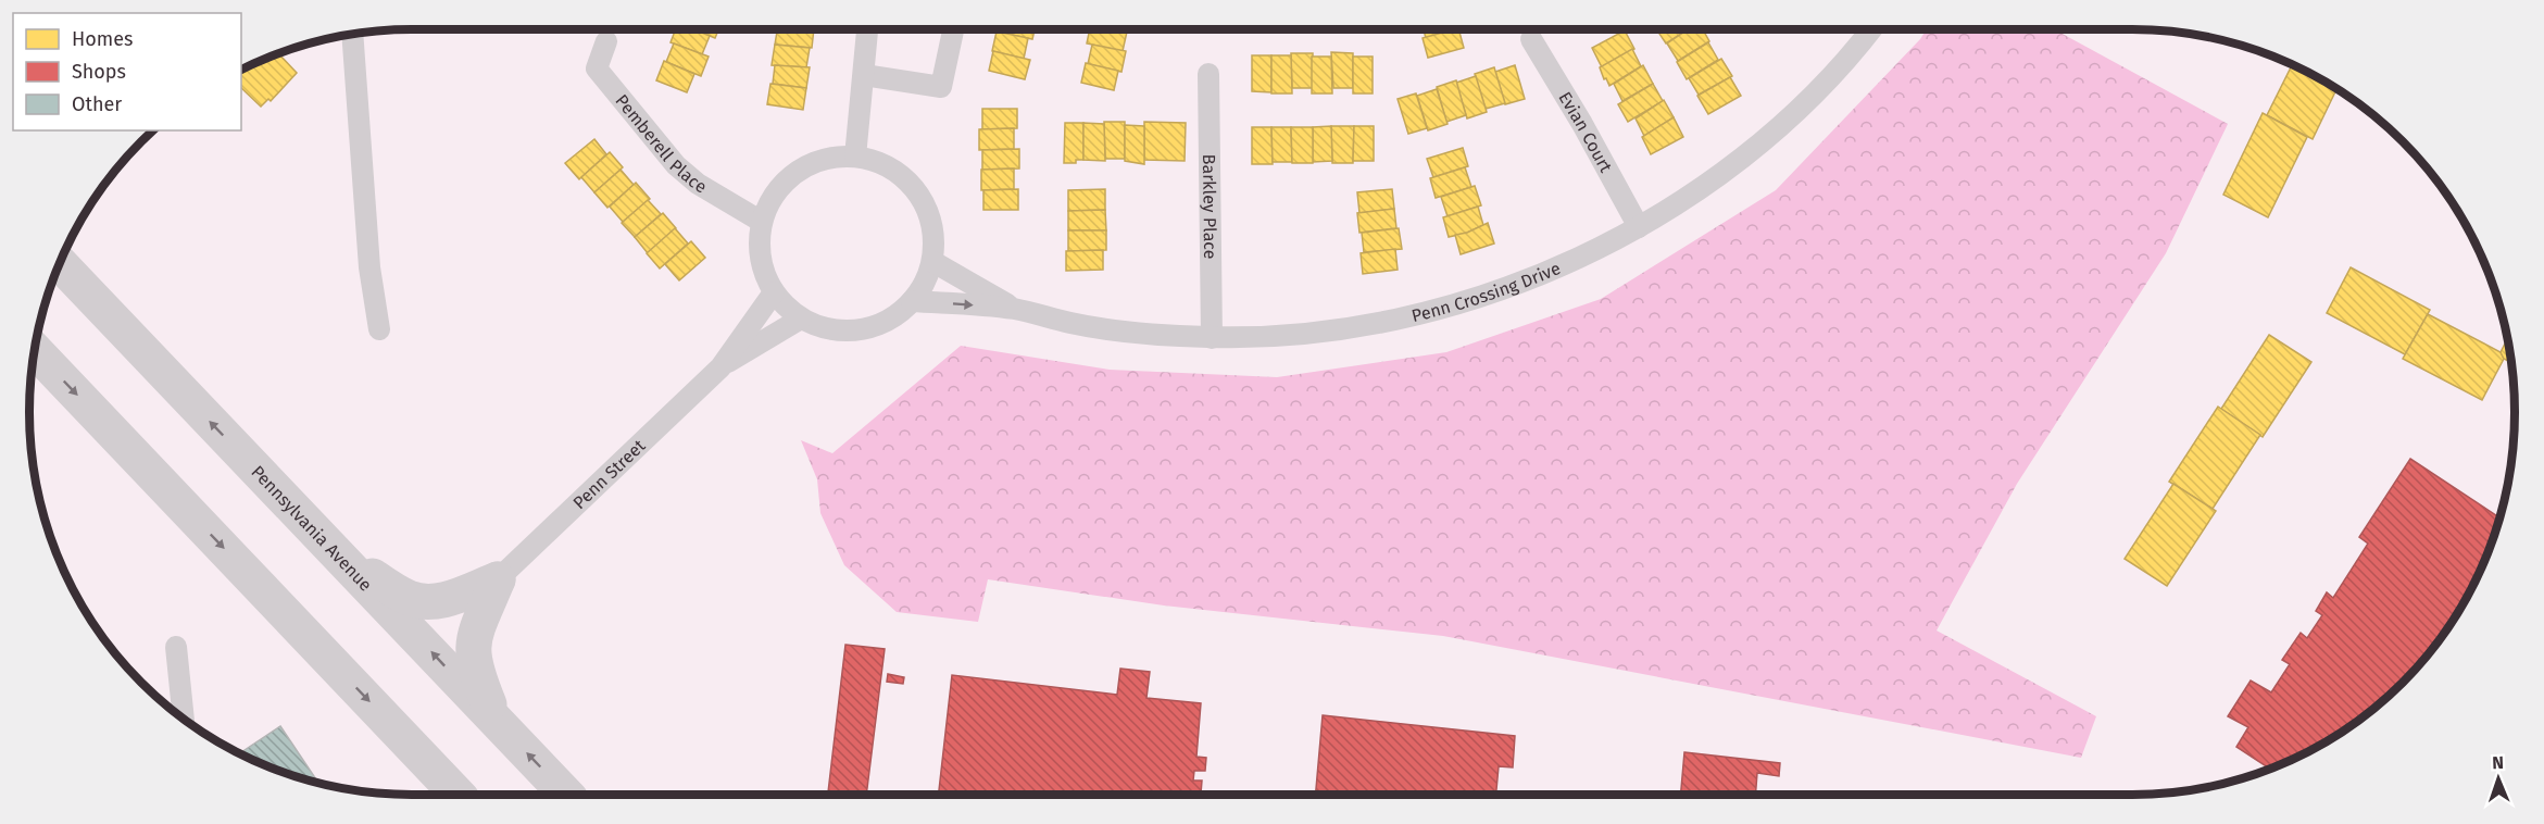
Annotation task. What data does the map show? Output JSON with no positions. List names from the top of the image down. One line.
{"streets":{"highway":["Pennsylvania Avenue"],"street":["Evian Court","Pemberell Place","Barkley Place","Penn Crossing Drive","Penn Street"]},"crossings":[["Evian Court","Penn Crossing Drive"],["Pemberell Place","Penn Crossing Drive"],["Pemberell Place","Penn Street"],["Barkley Place","Penn Crossing Drive"],["Penn Crossing Drive","Penn Street"]],"legend":["Homes","Shops","Other"],"north":"top"}
